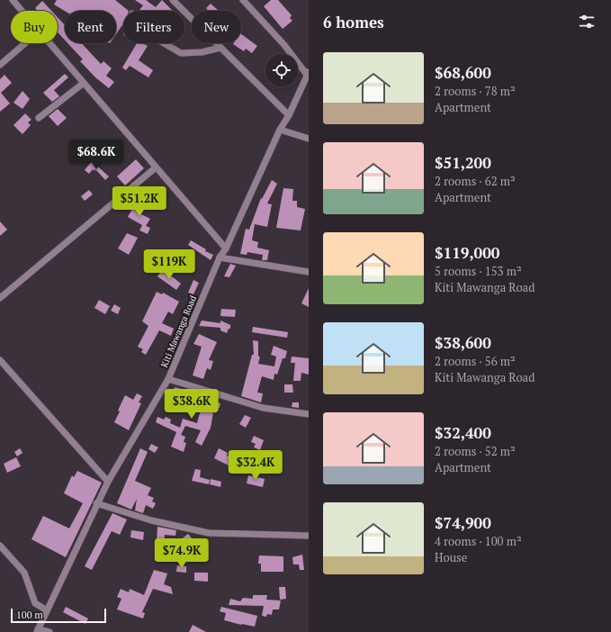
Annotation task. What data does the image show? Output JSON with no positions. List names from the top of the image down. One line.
{"streets":{"street":["Kiti Mawanga Road"]},"scale_bar":"100 m","page":{"heading":"6 homes","chip":["Buy","Rent","Filters","New"],"list":[{"name":"$68,600","note":"2 rooms · 78 m² · Apartment"},{"name":"$51,200","note":"2 rooms · 62 m² · Apartment"},{"name":"$119,000","note":"5 rooms · 153 m² · Kiti Mawanga Road"},{"name":"$38,600","note":"2 rooms · 56 m² · Kiti Mawanga Road"},{"name":"$32,400","note":"2 rooms · 52 m² · Apartment"},{"name":"$74,900","note":"4 rooms · 100 m² · House"}],"price":["$68.6K","$51.2K","$119K","$38.6K","$32.4K","$74.9K"],"scale":"100 m"}}
